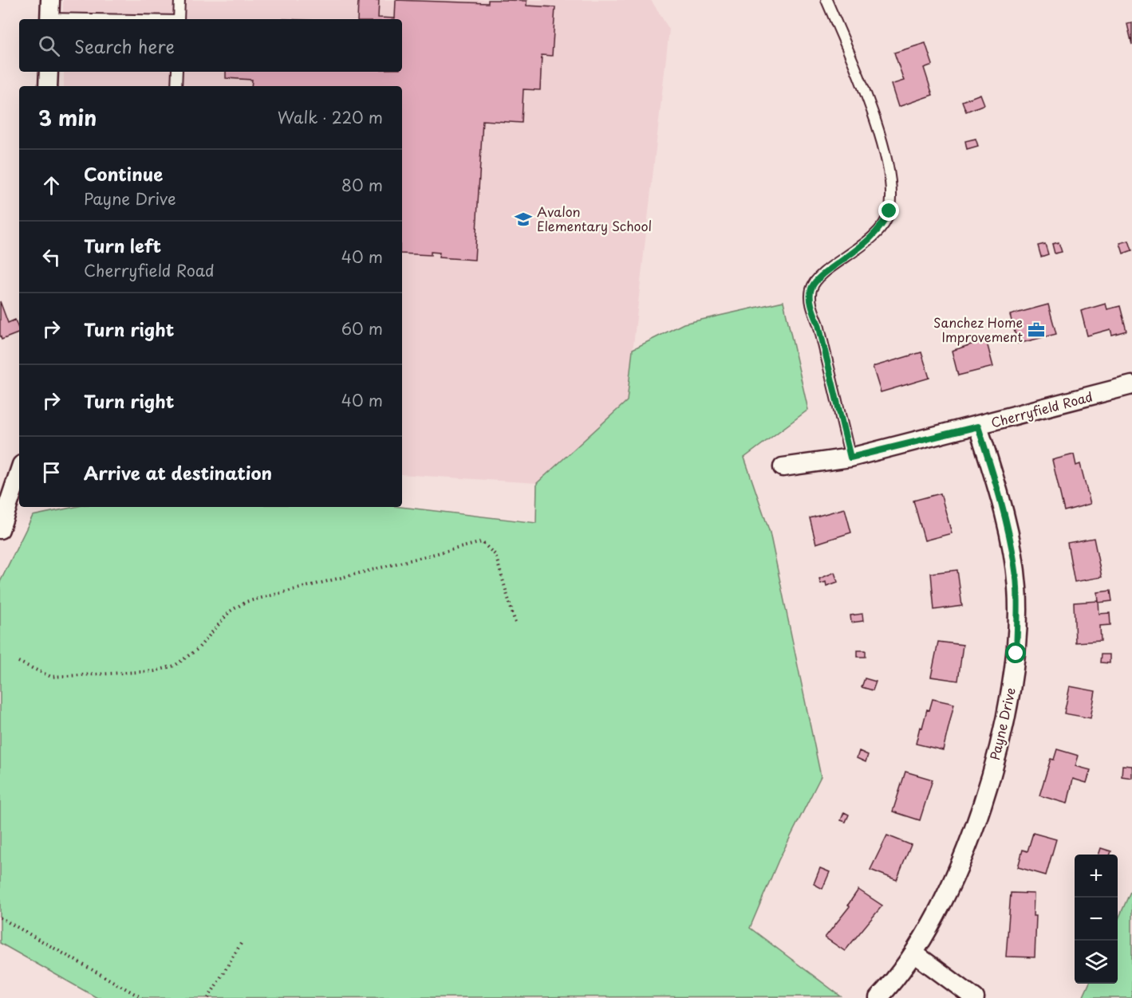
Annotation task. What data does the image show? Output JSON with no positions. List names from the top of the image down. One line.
{"streets":{"street":["Cherryfield Road","Payne Drive"]},"crossings":[["Cherryfield Road","Payne Drive"]],"places":{"school or university":["Avalon Elementary School"],"office":["Sanchez Home Improvement"]},"page":{"search":"Search here","heading":["3 min","Walk · 220 m"],"list":[["Continue","Payne Drive","80 m"],["Turn left","Cherryfield Road","40 m"],["Turn right","60 m"],["Turn right","40 m"],"Arrive at destination"],"map_buttons":["+","−"]}}
